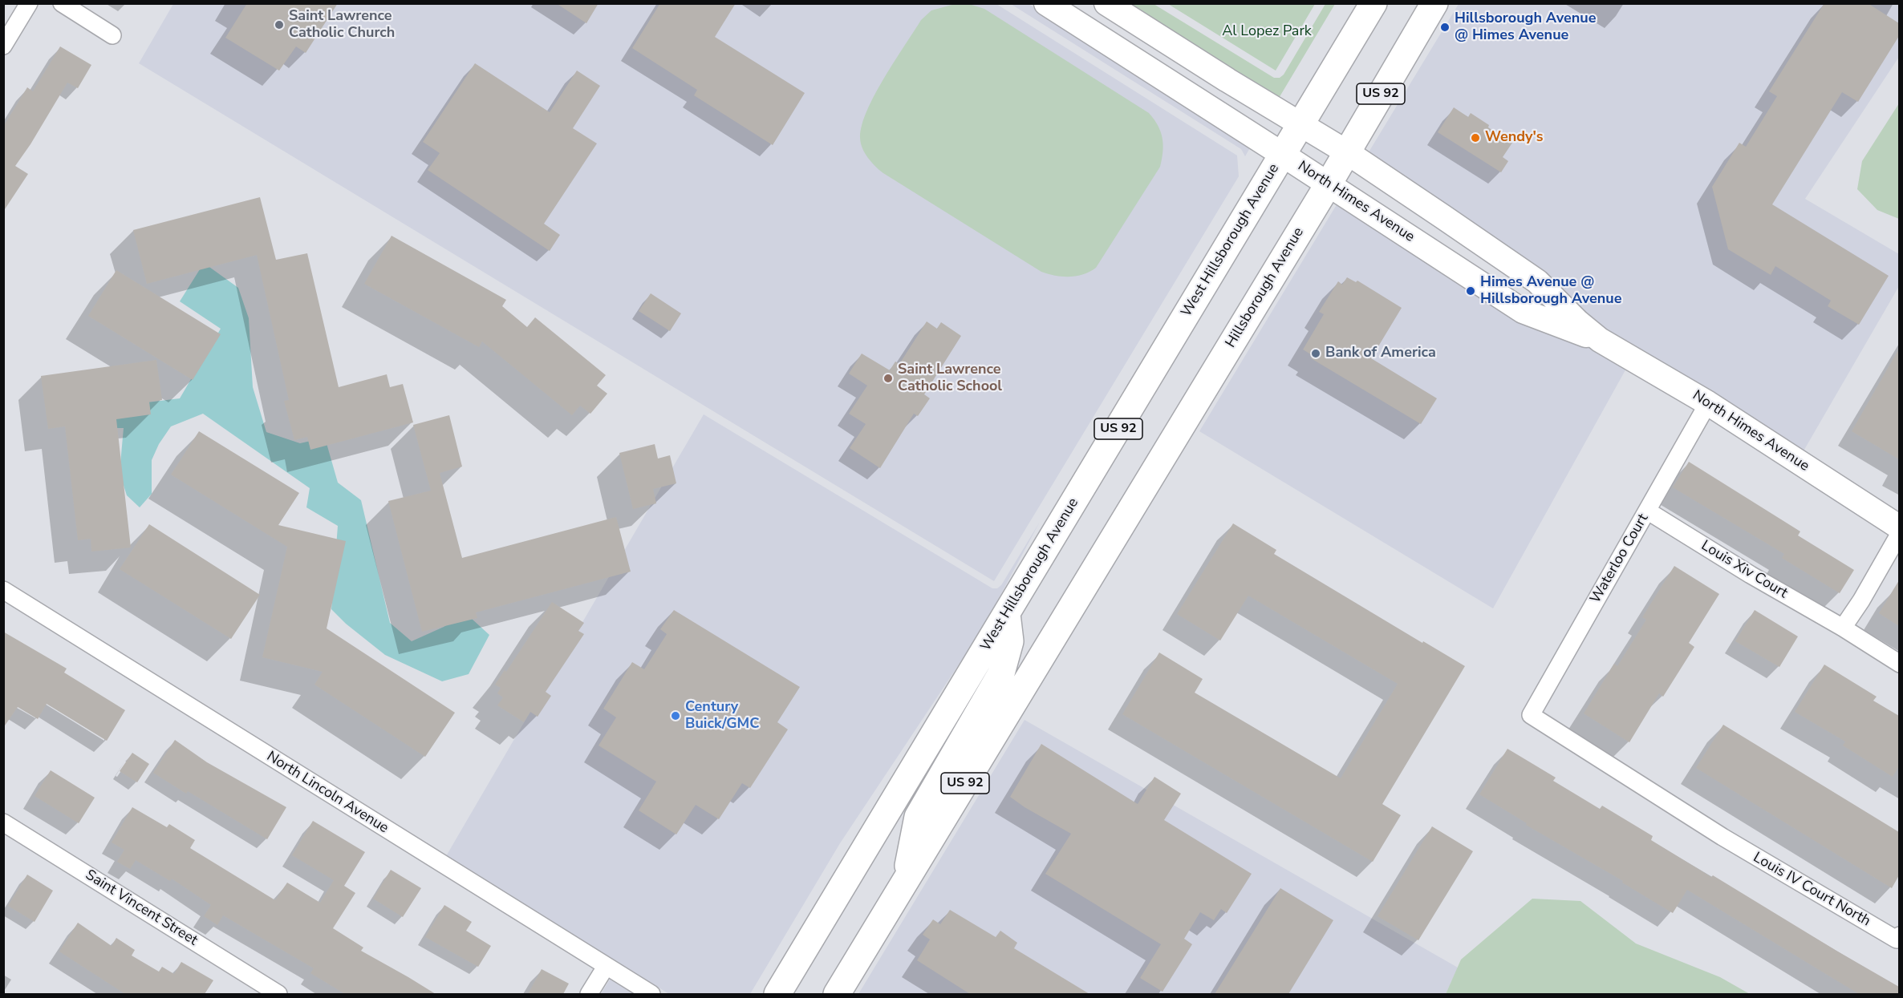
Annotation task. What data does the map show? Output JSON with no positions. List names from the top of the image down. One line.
{"streets":{"main road":["US 92","West Hillsborough Avenue","Hillsborough Avenue"],"street":["North Himes Avenue","Waterloo Court","Louis Xiv Court","North Lincoln Avenue","Louis IV Court North","Saint Vincent Street"]},"crossings":[["US 92","North Himes Avenue"],["US 92","West Hillsborough Avenue"],["US 92","Hillsborough Avenue"],["North Himes Avenue","West Hillsborough Avenue"],["North Himes Avenue","Hillsborough Avenue"],["North Himes Avenue","Waterloo Court"],["Waterloo Court","Louis Xiv Court"],["Waterloo Court","Louis IV Court North"]],"parks":["Al Lopez Park"],"places":["Saint Lawrence Catholic Church","Hillsborough Avenue @ Himes Avenue","Wendy's","Himes Avenue @ Hillsborough Avenue","Bank of America","Saint Lawrence Catholic School","Century Buick/GMC"]}
